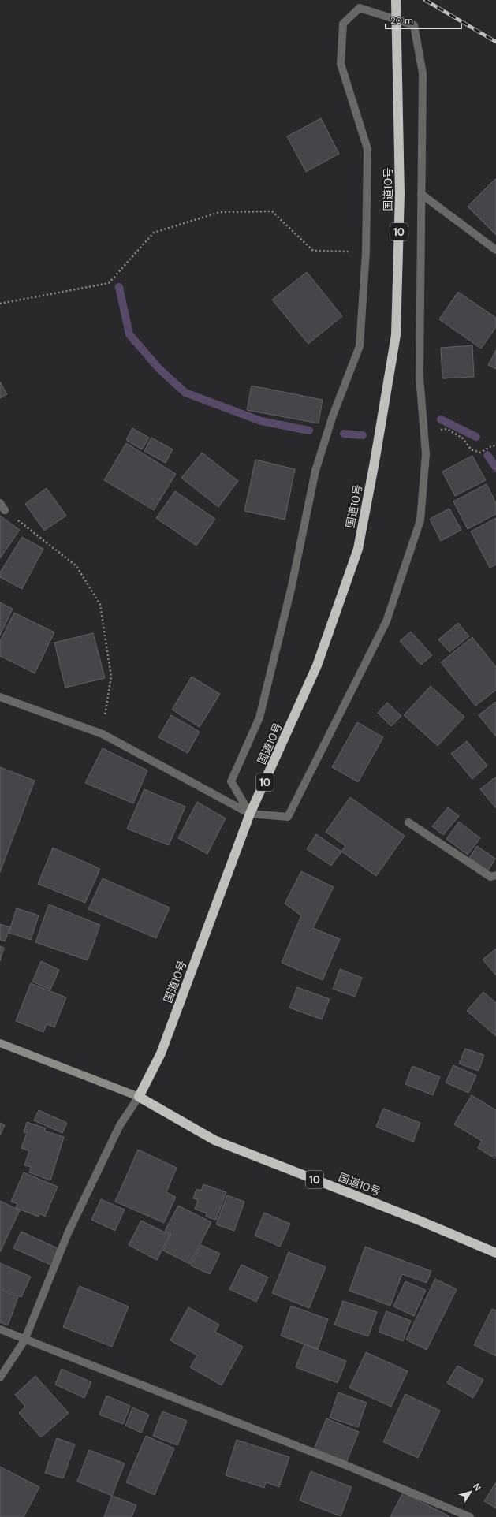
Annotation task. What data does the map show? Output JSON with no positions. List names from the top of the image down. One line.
{"streets":{"highway":["国道10号","10"]},"scale_bar":"20 m","north":"top right"}
